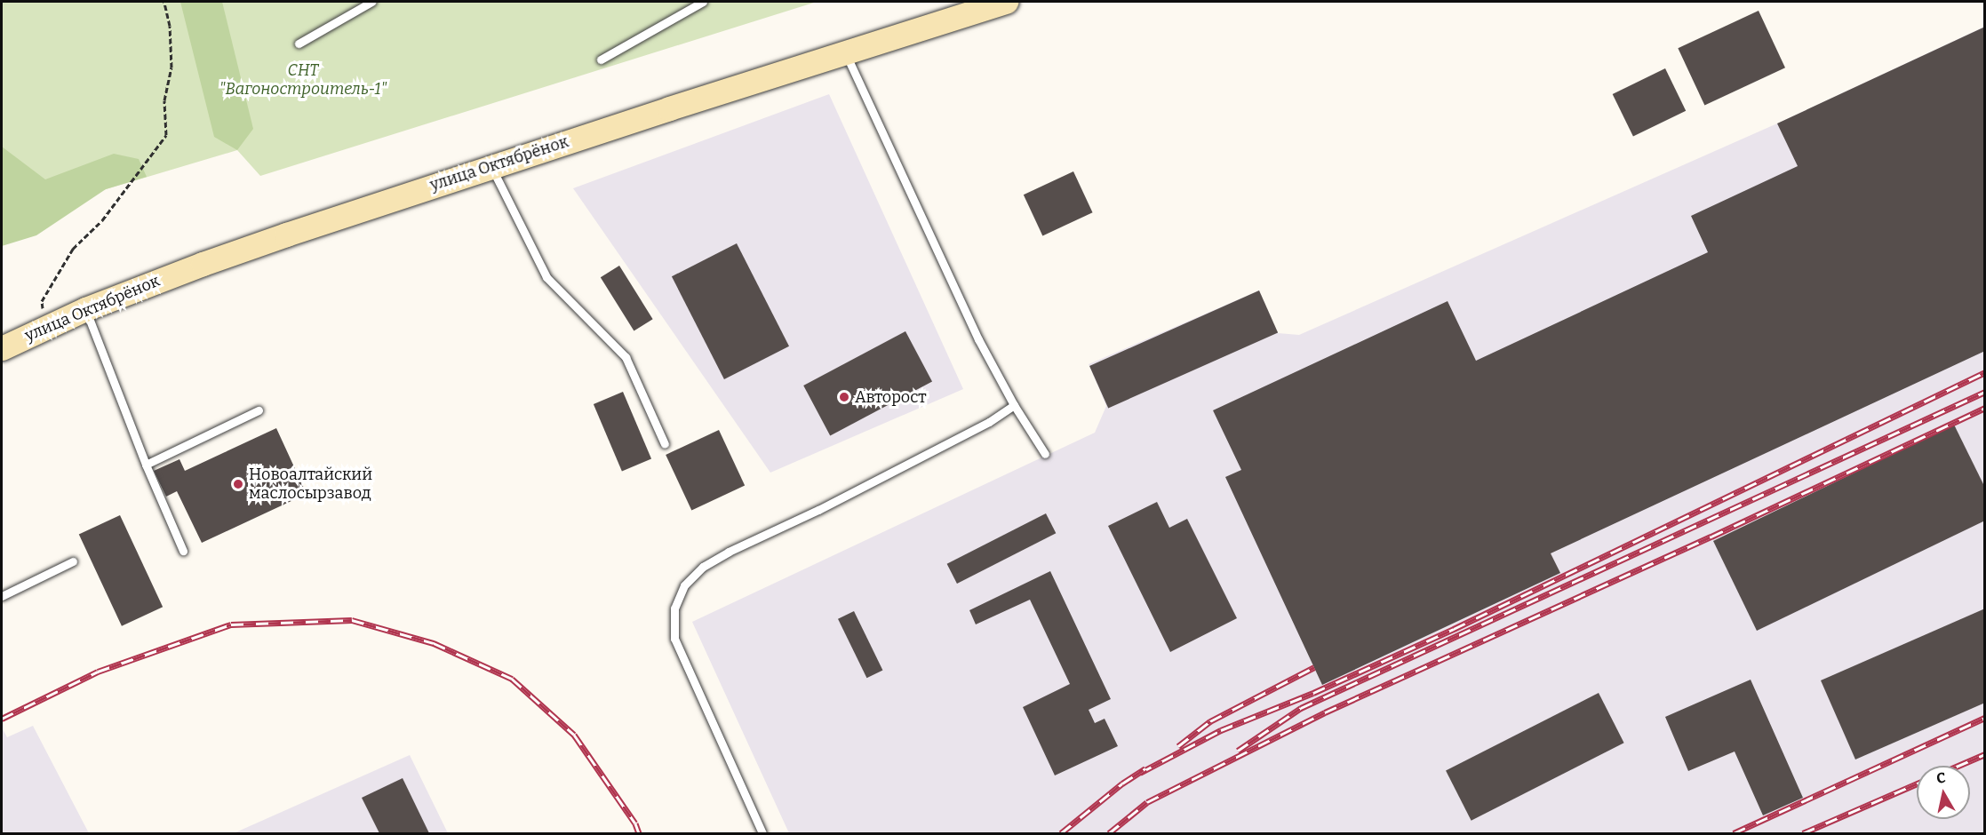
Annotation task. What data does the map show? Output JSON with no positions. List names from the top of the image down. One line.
{"streets":{"street":["улица Октябрёнок"]},"parks":["СНТ \"Вагоностроитель-1\""],"places":["Авторост","Новоалтайский маслосырзавод"],"north":"top"}
